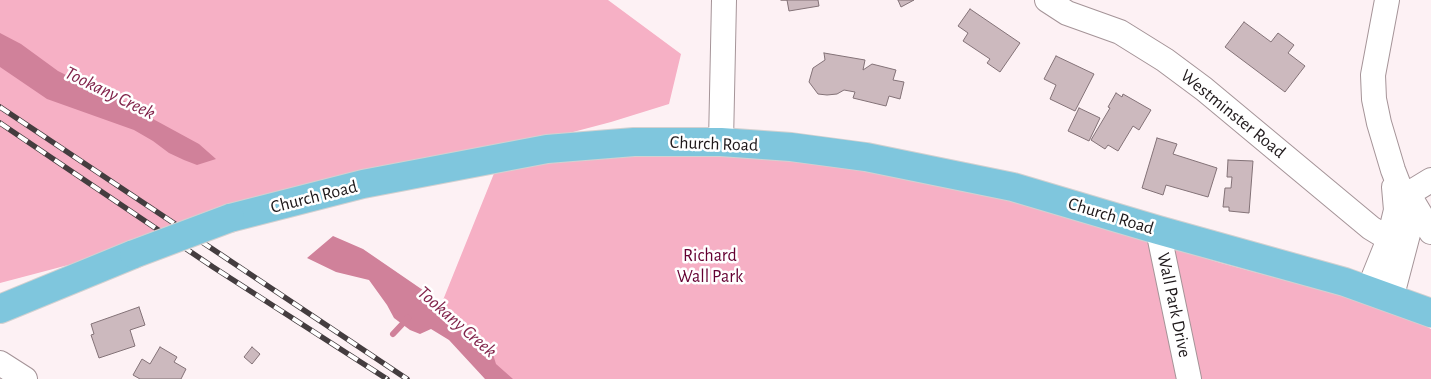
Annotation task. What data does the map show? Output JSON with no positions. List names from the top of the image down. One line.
{"streets":{"main road":["Church Road"],"street":["Westminster Road","Wall Park Drive"]},"crossings":[["Church Road","Wall Park Drive"]],"water":["Tookany Creek"],"parks":["Richard Wall Park"]}
